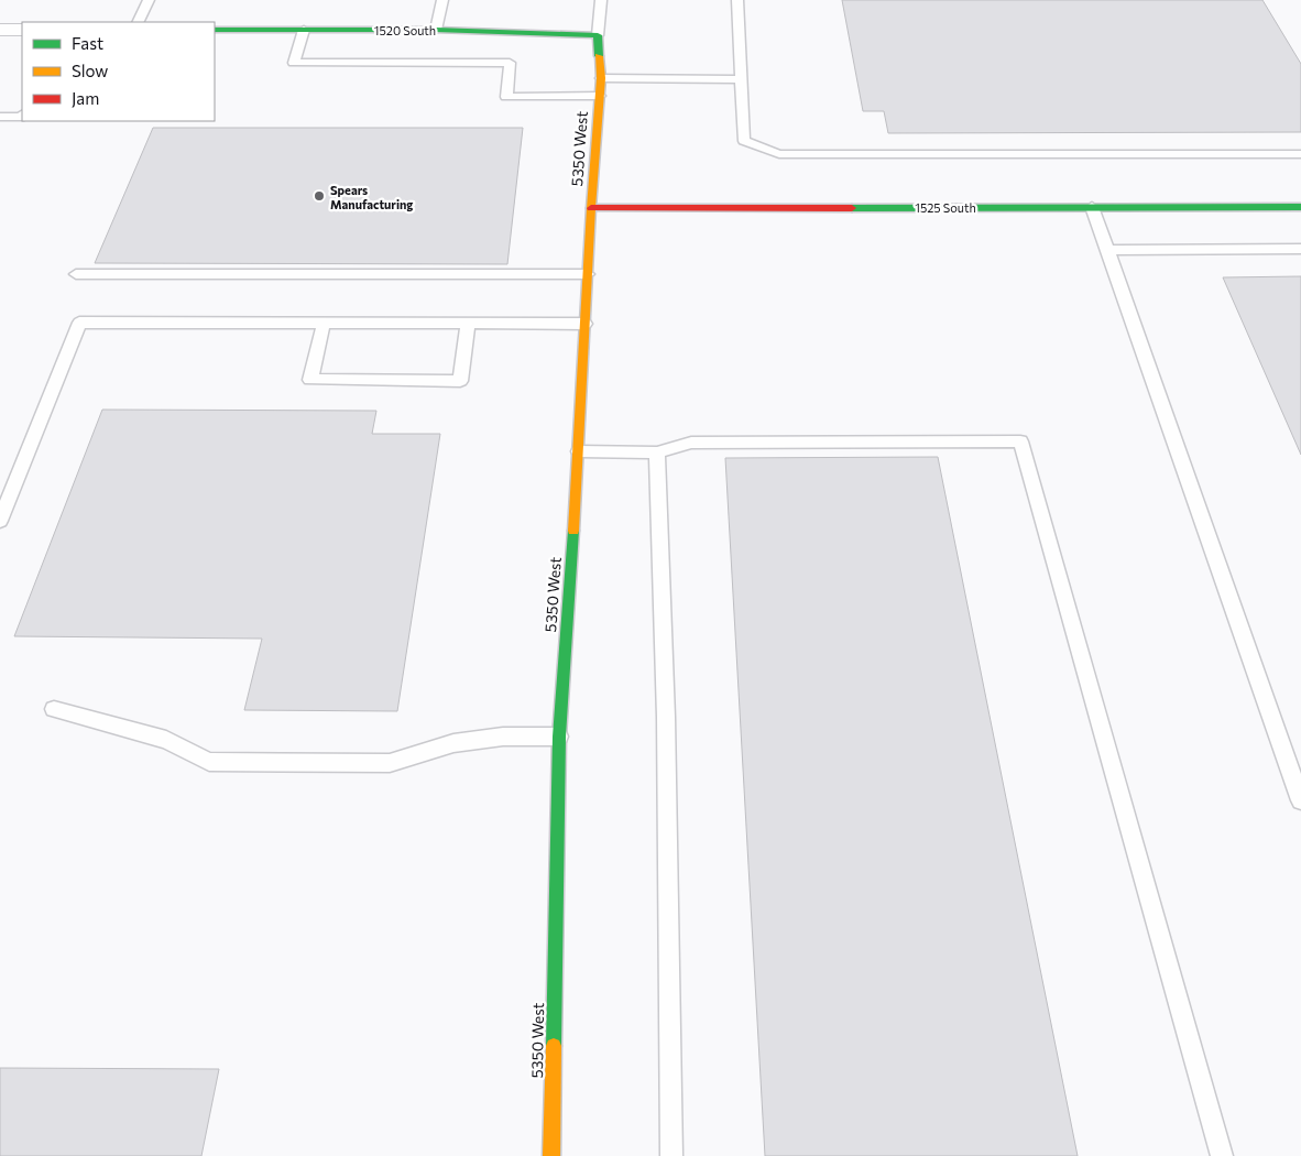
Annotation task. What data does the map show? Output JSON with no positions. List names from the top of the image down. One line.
{"streets":{"street":["1520 South","5350 West","1525 South"]},"crossings":[["1520 South","5350 West"],["5350 West","1525 South"]],"places":["Spears Manufacturing"],"legend":["Fast","Slow","Jam"]}
